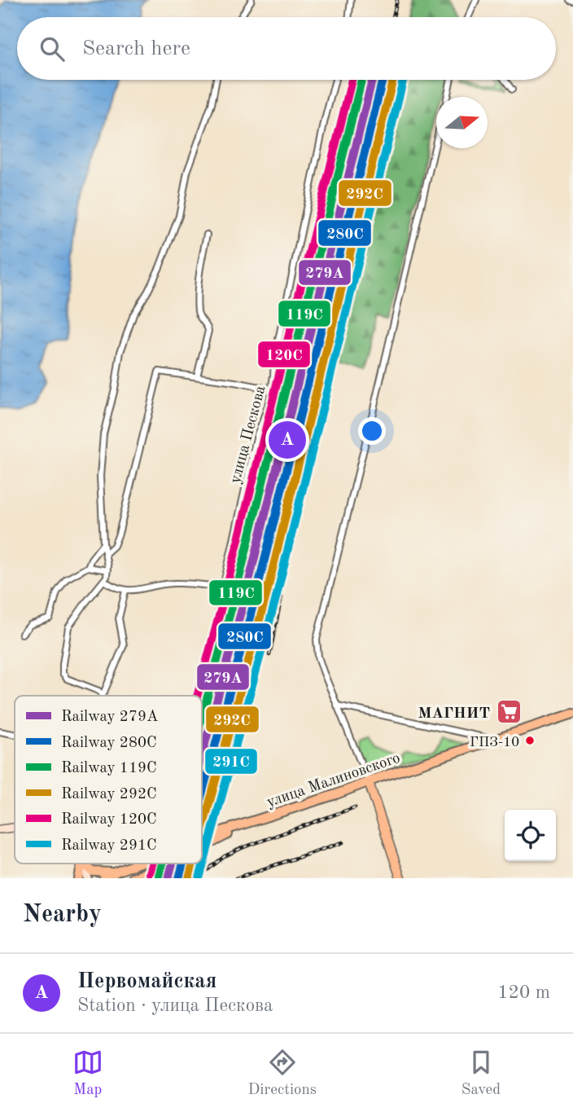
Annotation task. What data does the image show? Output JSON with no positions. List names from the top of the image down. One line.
{"streets":{"highway":["улица Малиновского"],"street":["улица Пескова"]},"places":{"supermarket":["МАГНИТ"],"other":["ГПЗ-10"]},"lines":["rail line 279А","rail line 280С","rail line 119С","rail line 292С","rail line 120С","rail line 291С"],"legend":["Railway 279А","Railway 280С","Railway 119С","Railway 292С","Railway 120С","Railway 291С"],"north":"right","page":{"search":"Search here","pins":"A","heading":"Nearby","list":[{"mark":"A","name":"Первомайская","note":"Station · улица Пескова","value":"120 m"}],"nav":["Map","Directions","Saved"]}}
